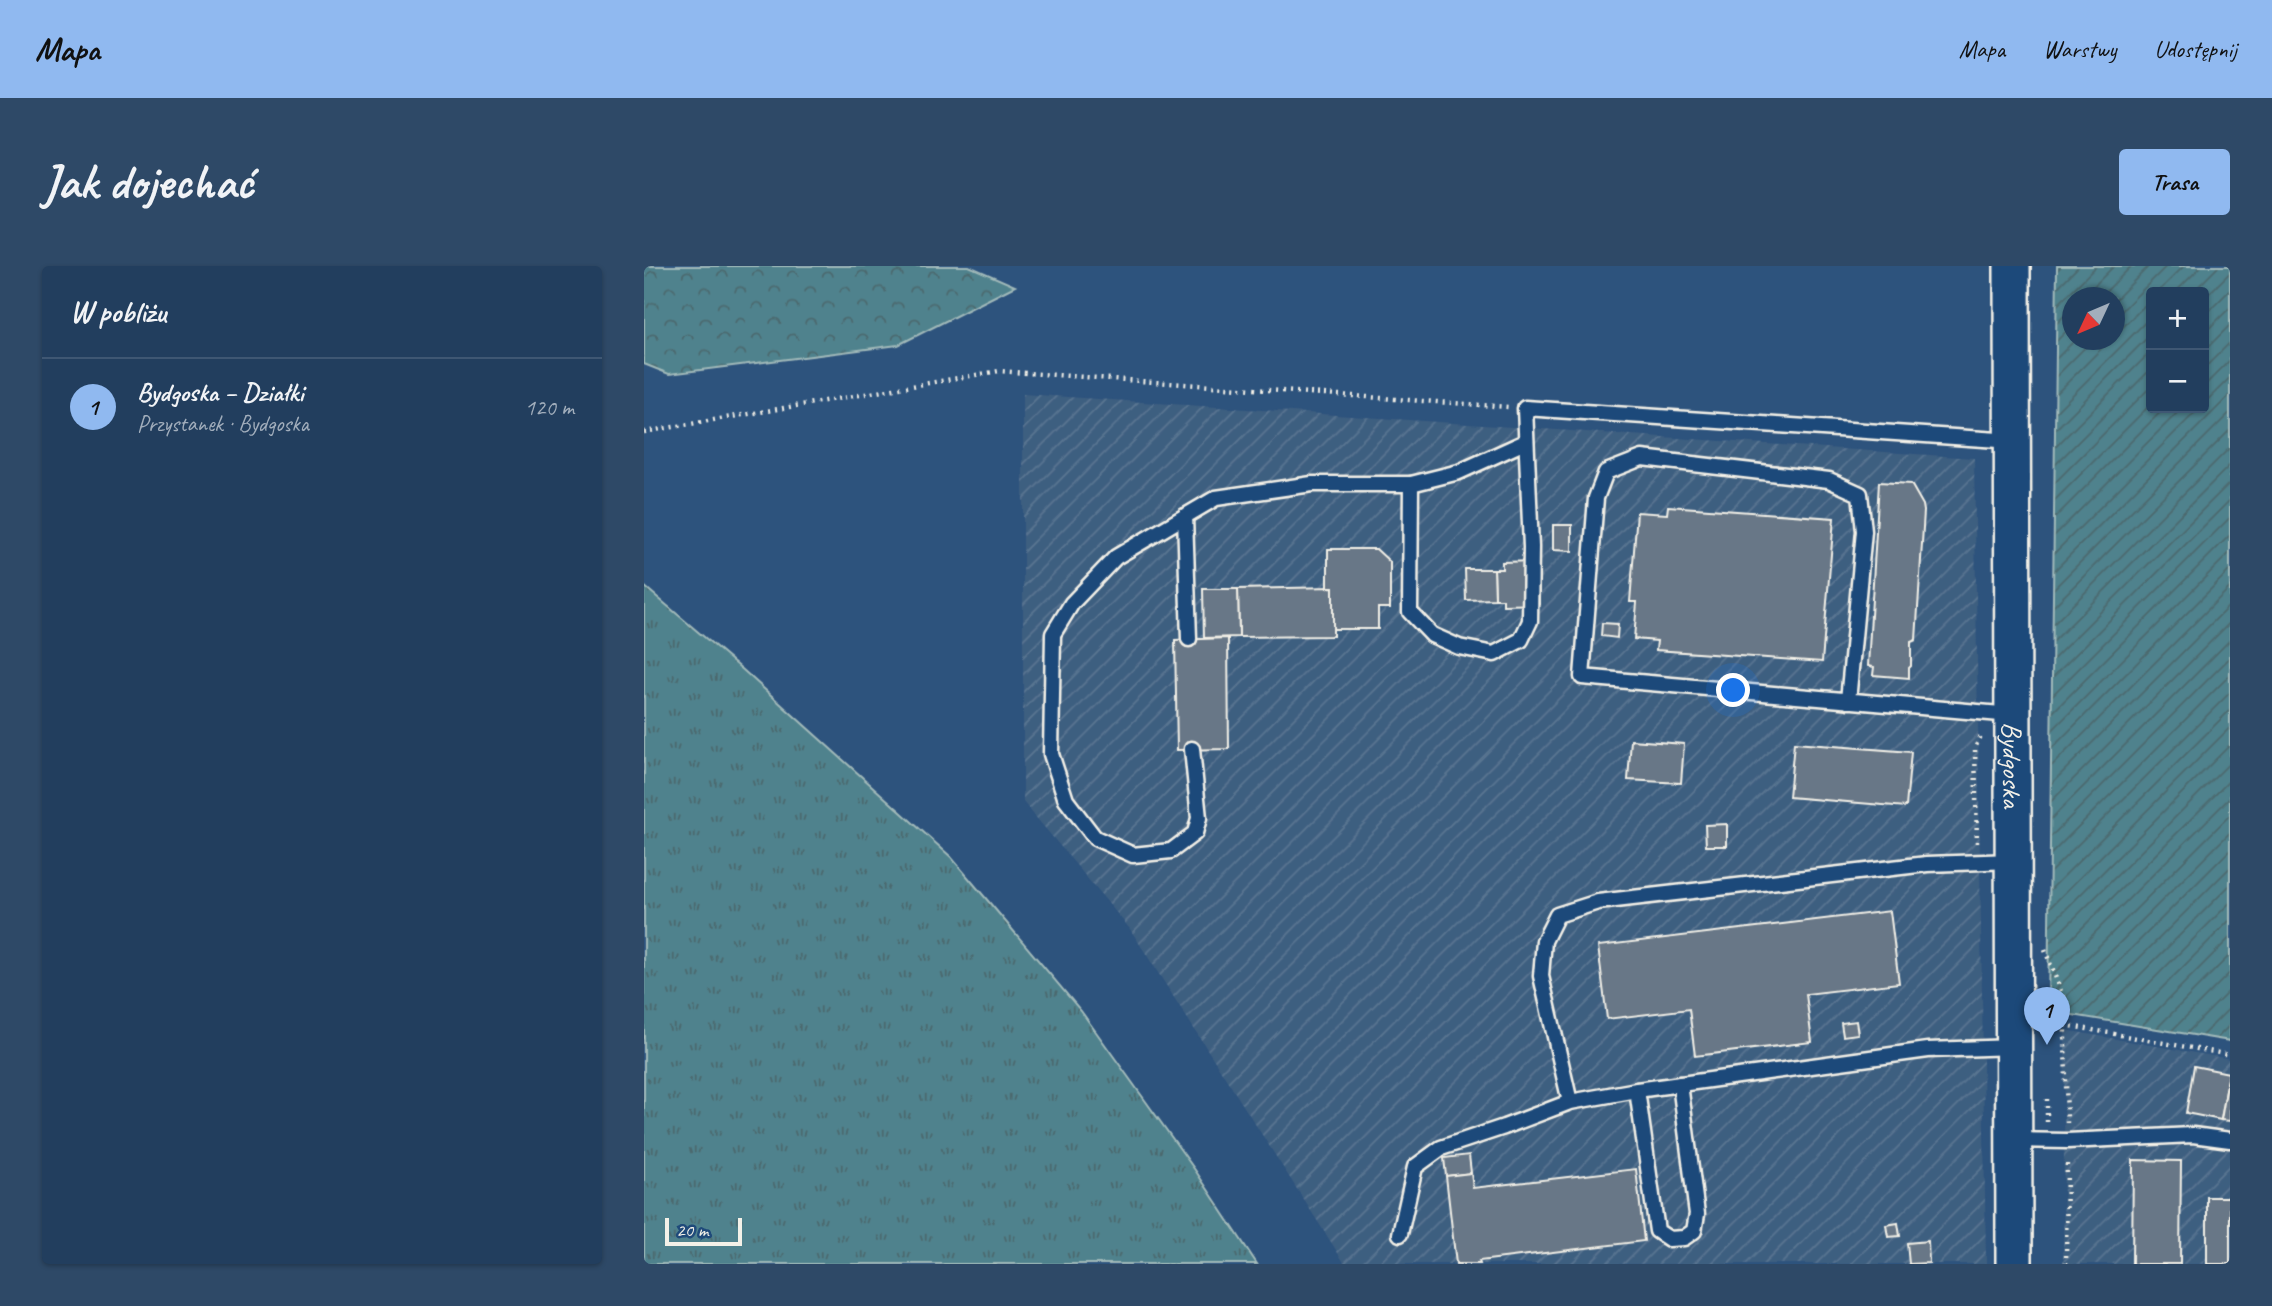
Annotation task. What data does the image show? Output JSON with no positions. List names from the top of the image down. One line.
{"streets":{"street":["Bydgoska"]},"scale_bar":"20 m","north":"bottom left","page":{"header":"Mapa","nav":["Mapa","Warstwy","Udostępnij"],"buttons":"Trasa","title":"Jak dojechać","heading":"W pobliżu","map_buttons":["+","−"],"list":[{"mark":"1","name":"Bydgoska – Działki","note":"Przystanek · Bydgoska","value":"120 m"}],"pins":"1","scale":"20 m"}}
